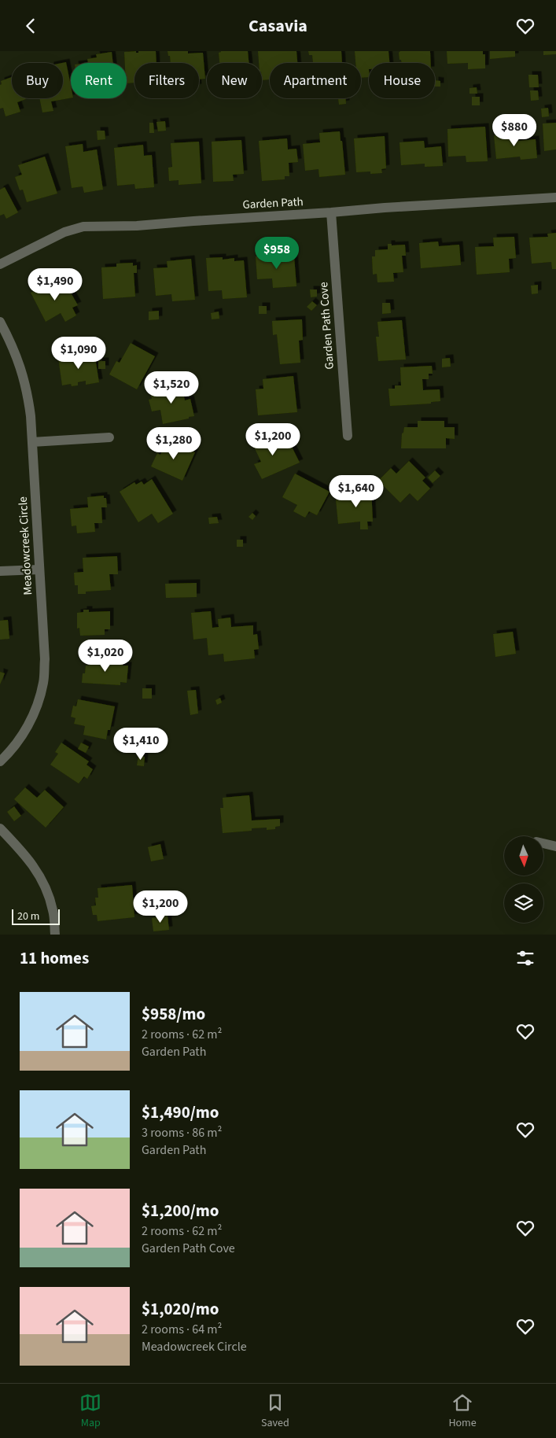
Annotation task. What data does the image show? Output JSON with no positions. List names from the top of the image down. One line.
{"streets":{"street":["Garden Path","Garden Path Cove","Meadowcreek Circle"]},"crossings":[["Garden Path","Garden Path Cove"]],"scale_bar":"20 m","north":"bottom","page":{"header":"Casavia","chip":["Buy","Rent","Filters","New","Apartment","House"],"price":["$880","$958","$1,490","$1,090","$1,520","$1,200","$1,280","$1,640","$1,020","$1,410","$1,200"],"scale":"20 m","heading":"11 homes","list":[{"name":"$958/mo","note":"2 rooms · 62 m² · Garden Path"},{"name":"$1,490/mo","note":"3 rooms · 86 m² · Garden Path"},{"name":"$1,200/mo","note":"2 rooms · 62 m² · Garden Path Cove"},{"name":"$1,020/mo","note":"2 rooms · 64 m² · Meadowcreek Circle"}],"tabs":["Map","Saved","Home"]}}
